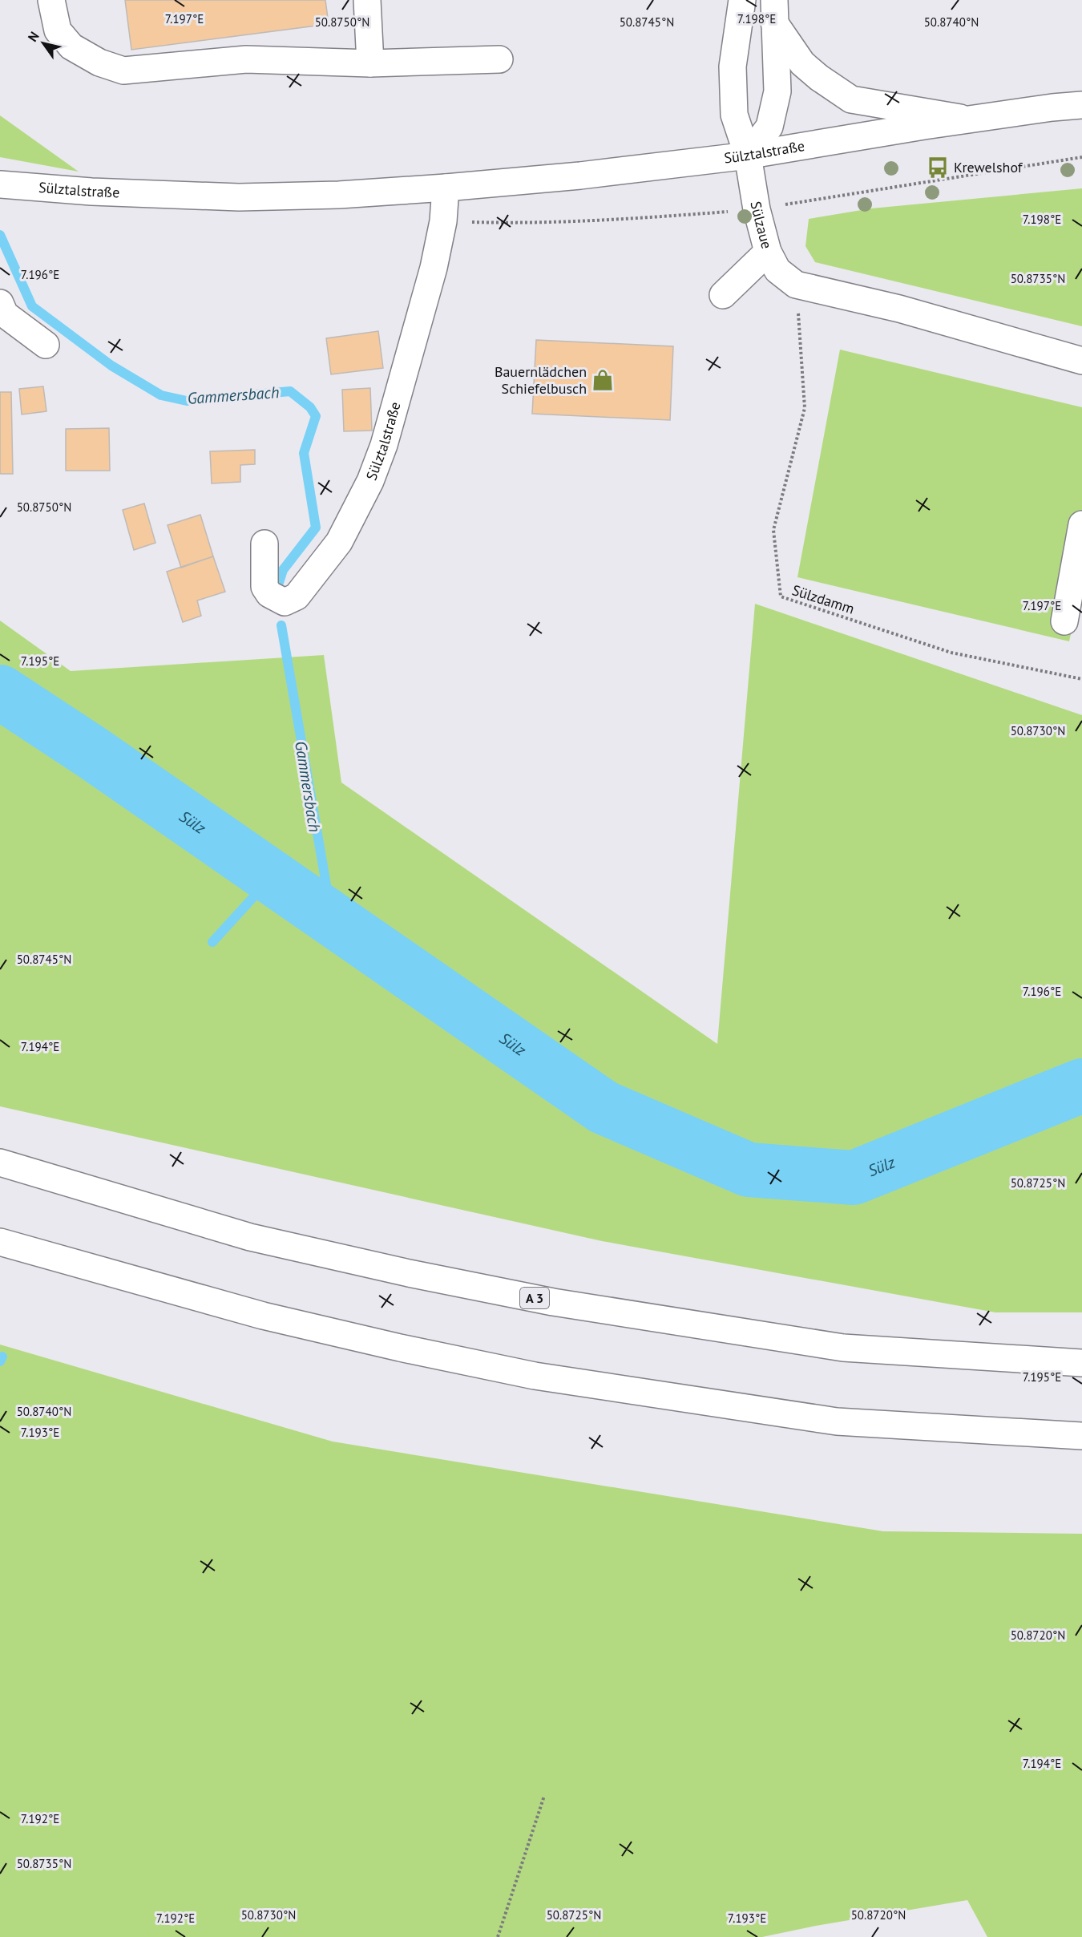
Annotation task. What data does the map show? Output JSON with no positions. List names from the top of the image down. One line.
{"streets":{"main road":["Sülztalstraße","Sülzaue","A 3"],"path":["Sülzdamm"]},"crossings":[["Sülztalstraße","Sülzaue"],["Sülzaue","Sülzdamm"]],"water":["Gammersbach","Sülz"],"places":{"bus stop":["Krewelshof"],"shop":["Bauernlädchen Schiefelbusch"]},"north":"top left","coordinates":["7.197°E","7.198°E","50.8750°N","50.8745°N","50.8740°N","7.196°E","50.8735°N","7.195°E","50.8730°N","7.194°E","50.8725°N","7.193°E","50.8720°N","7.192°E"]}
